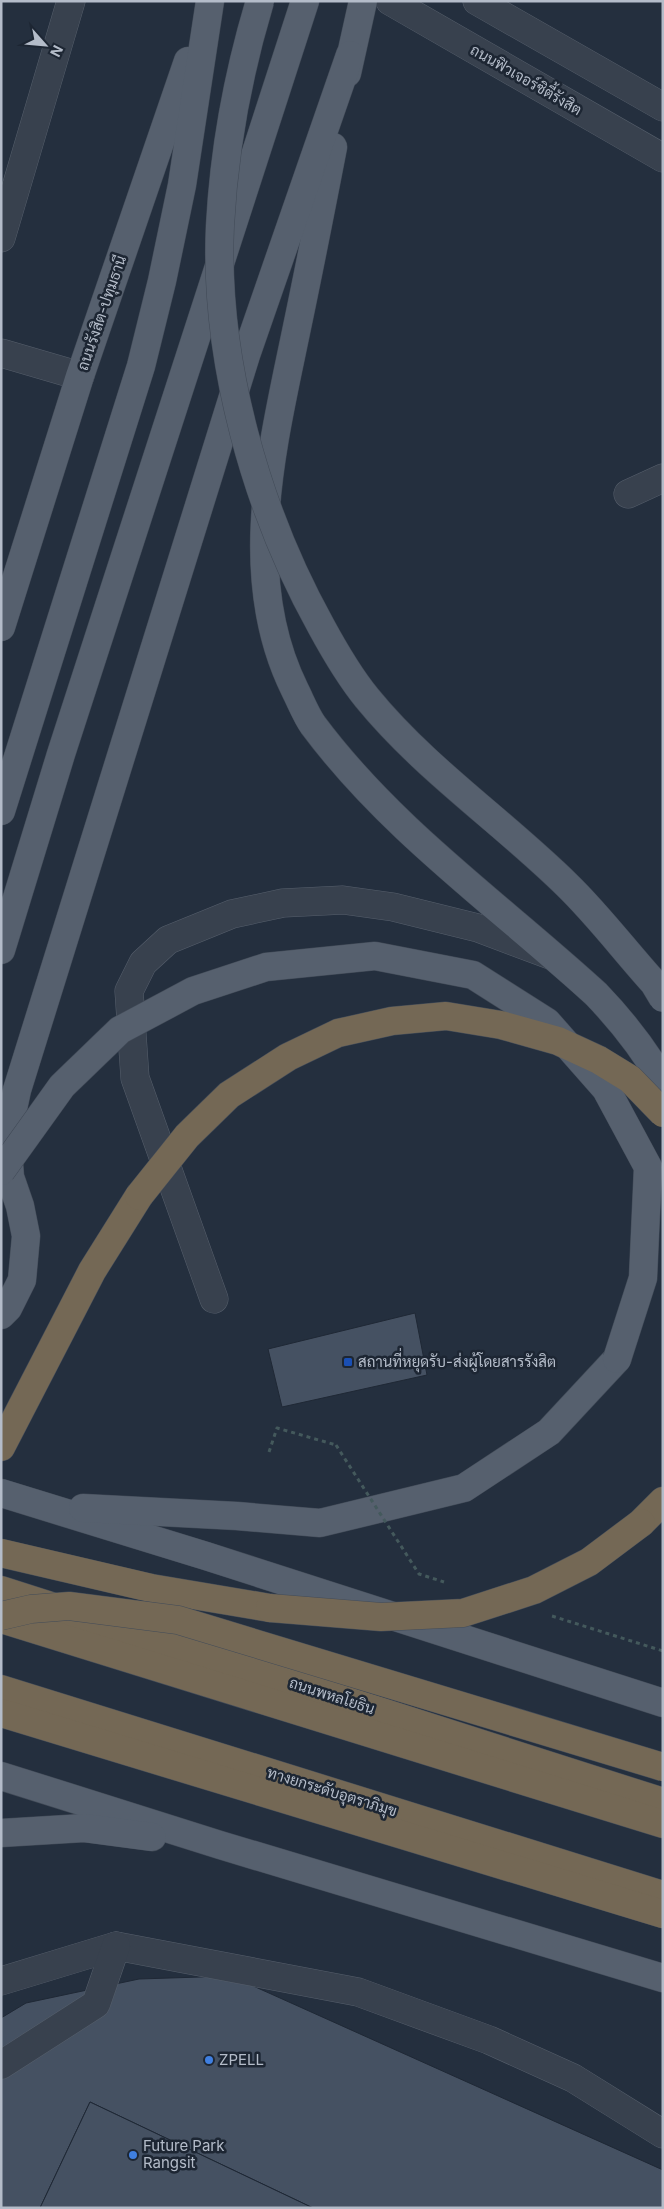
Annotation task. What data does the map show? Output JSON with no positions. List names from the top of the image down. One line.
{"streets":{"highway":["ถนนพหลโยธิน","ทางยกระดับอุตราภิมุข"],"main road":["ถนนรังสิต-ปทุมธานี"],"street":["ถนนฟิวเจอร์ซิตี้รังสิต"]},"places":{"transit":["สถานที่หยุดรับ-ส่งผู้โดยสารรังสิต"],"other":["ZPELL","Future Park Rangsit"]},"north":"bottom right"}
